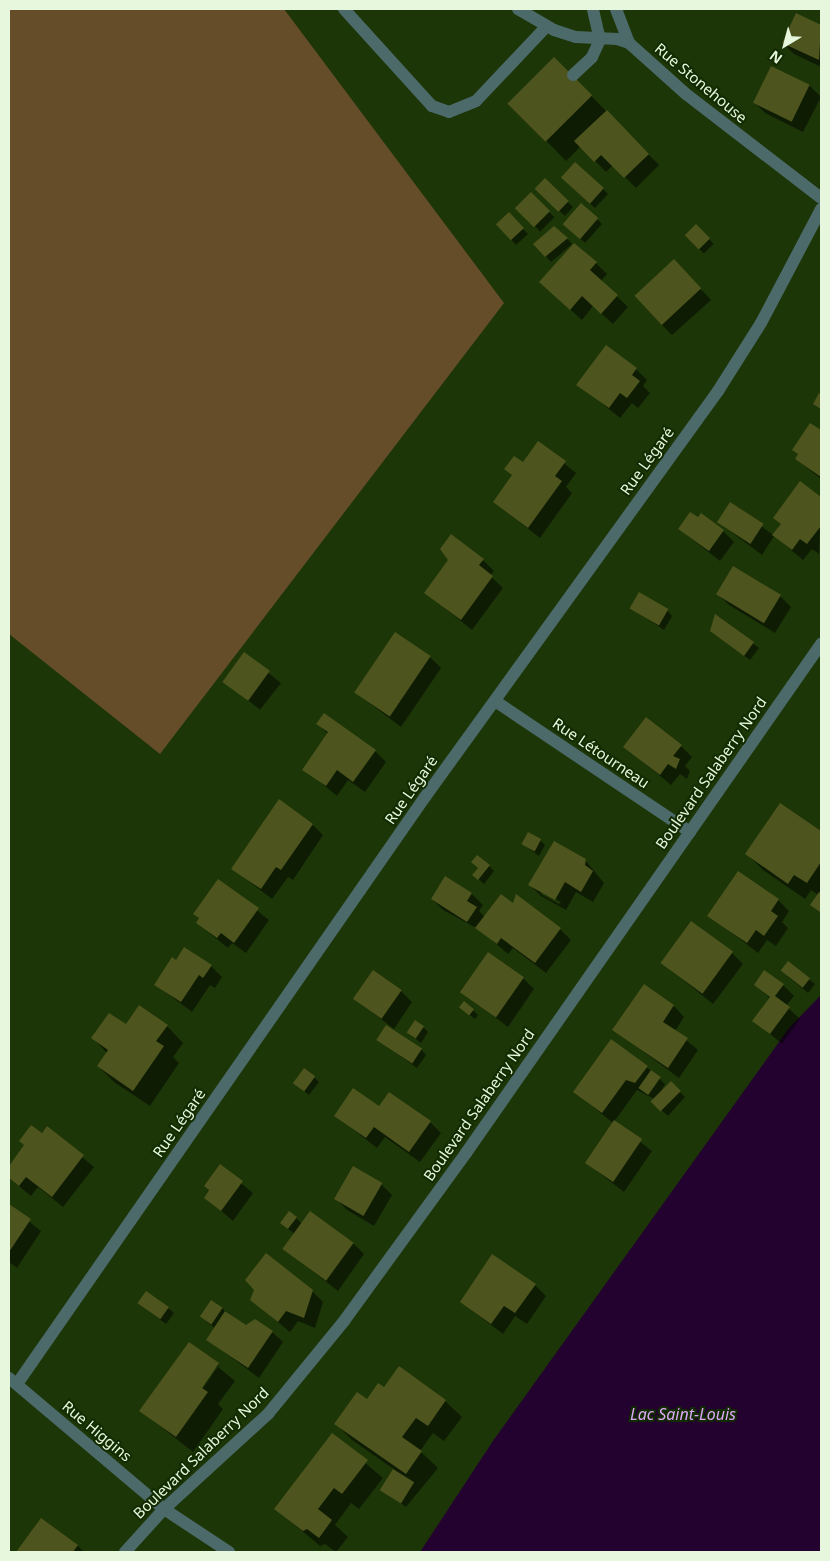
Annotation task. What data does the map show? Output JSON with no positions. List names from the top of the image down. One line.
{"streets":{"street":["Rue Stonehouse","Rue Légaré","Rue Létourneau","Boulevard Salaberry Nord","Rue Higgins"]},"crossings":[["Rue Légaré","Rue Létourneau"],["Rue Légaré","Rue Higgins"],["Rue Létourneau","Boulevard Salaberry Nord"],["Boulevard Salaberry Nord","Rue Higgins"]],"water":["Lac Saint-Louis"],"north":"bottom left"}
